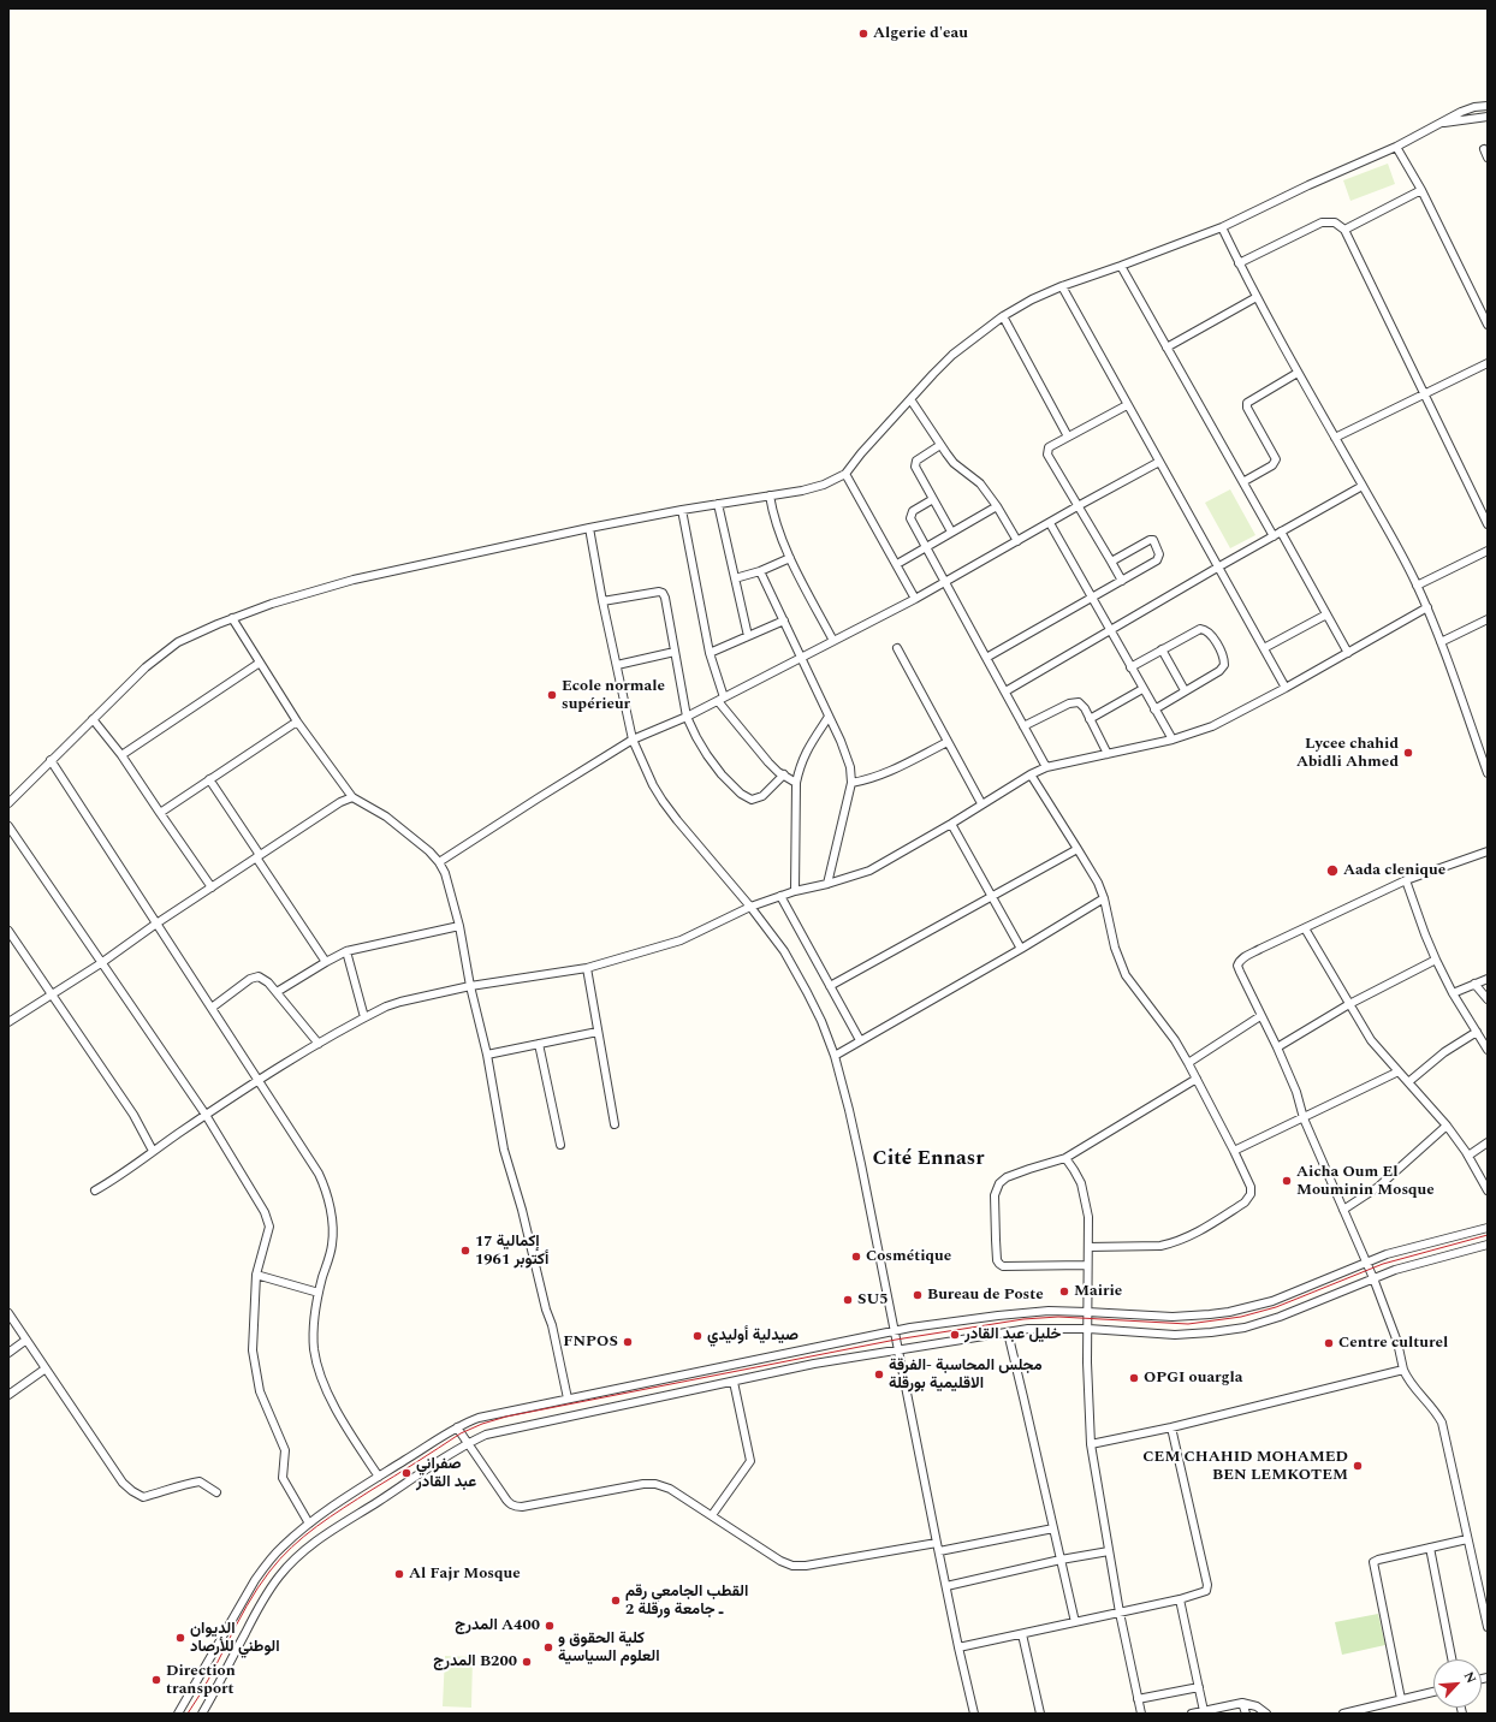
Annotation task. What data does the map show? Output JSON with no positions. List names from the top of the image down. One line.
{"districts":["Cité Ennasr"],"places":["Algerie d'eau","Ecole normale supérieur","Lycee chahid Abidli Ahmed","Aada clenique","Aicha Oum El Mouminin Mosque","إكمالية 17 أكتوبر 1961","Cosmétique","Mairie","Bureau de Poste","SU5","خليل عبد القادر","صيدلية أوليدي","FNPOS","Centre culturel","مجلس المحاسبة -الفرقة الاقليمية بورقلة","OPGI ouargla","CEM CHAHID MOHAMED BEN LEMKOTEM","صفراني عبد القادر","Al Fajr Mosque","القطب الجامعي رقم 2 ـ جامعة ورقلة","المدرج A400","الديوان الوطني للأرصاد","كلية الحقوق و العلوم السياسية","المدرج B200","Direction transport"],"north":"top right"}
